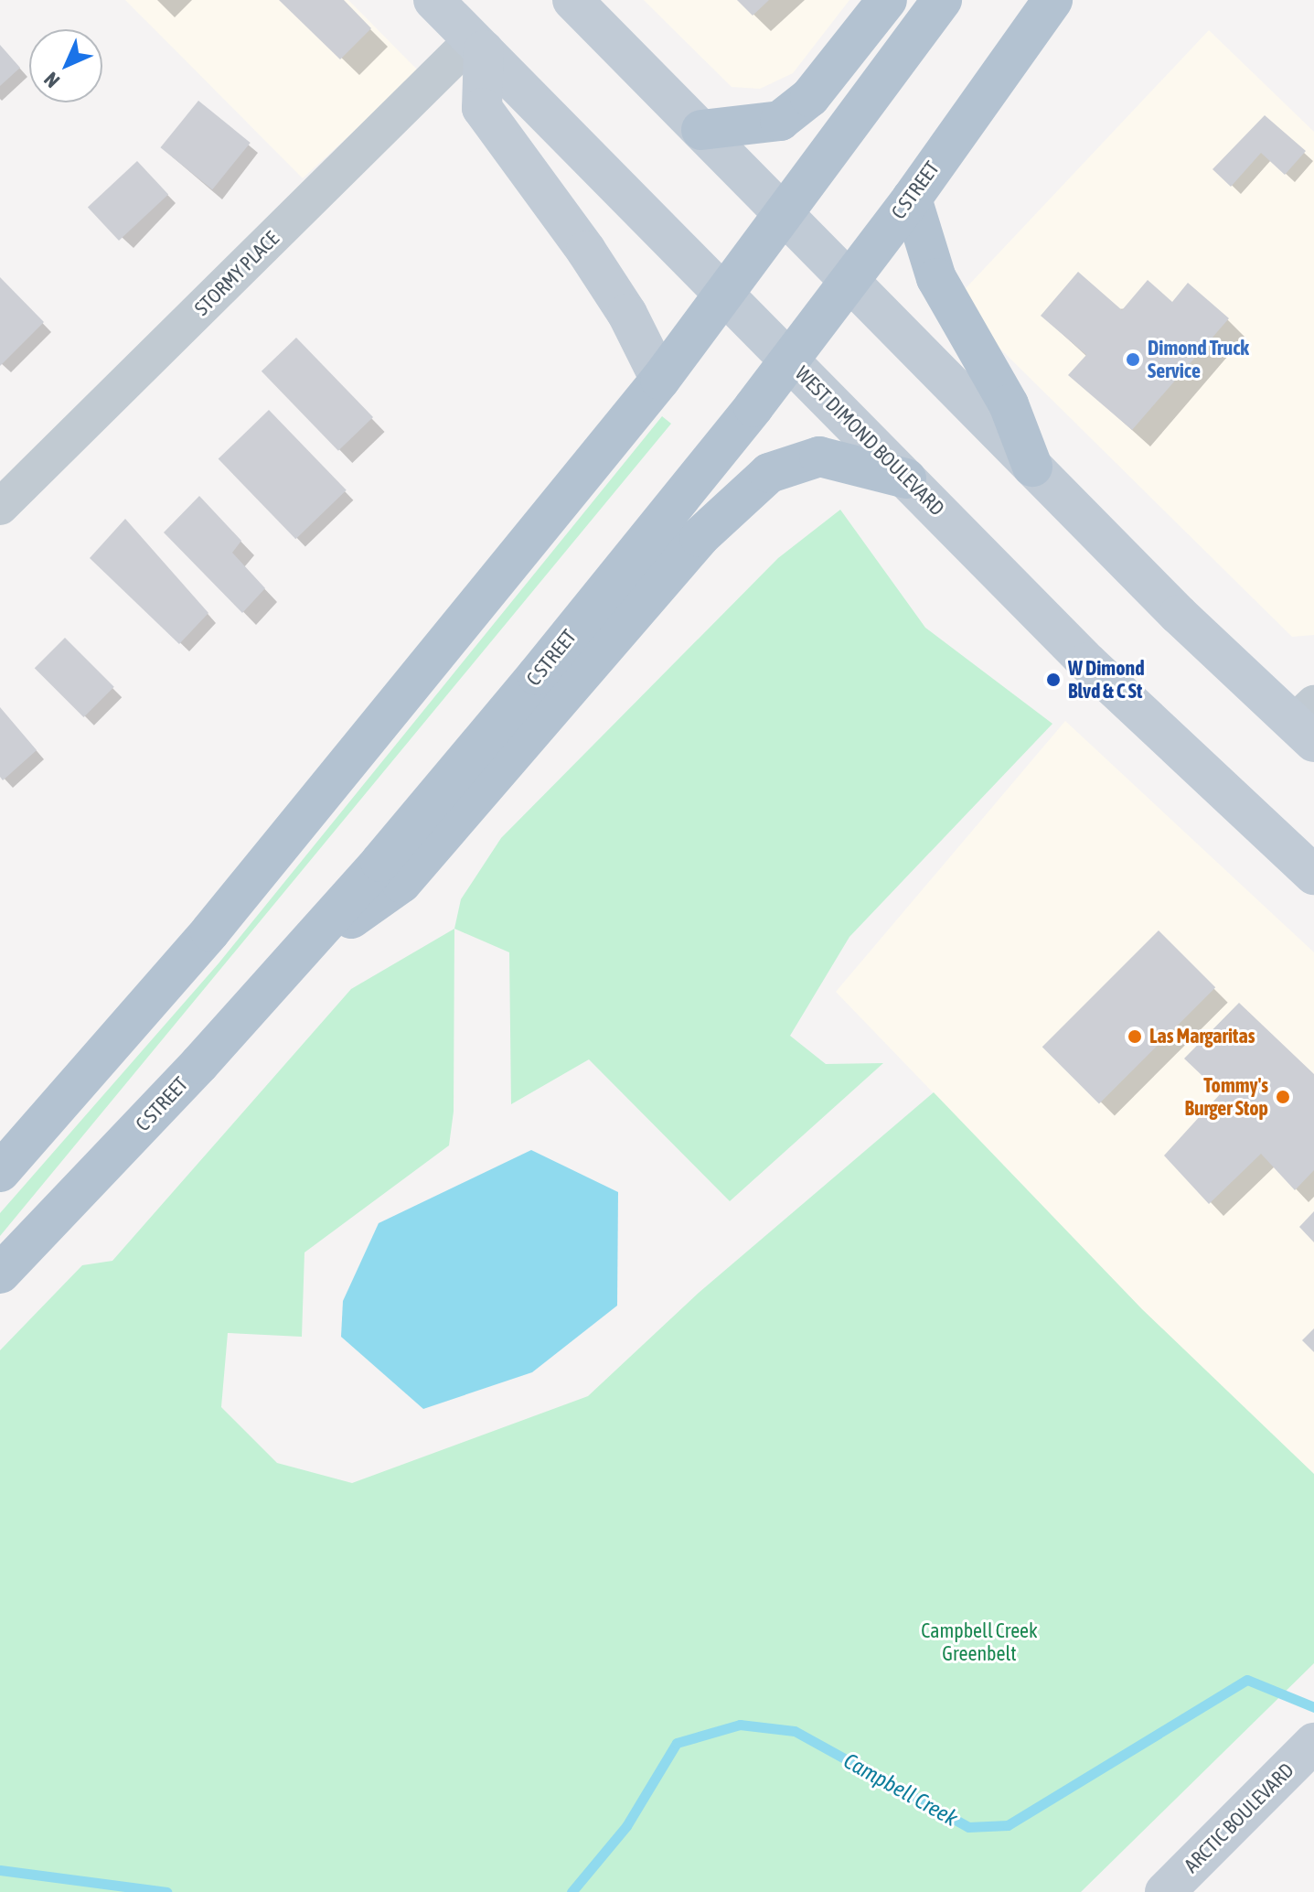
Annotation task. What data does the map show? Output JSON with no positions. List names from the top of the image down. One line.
{"streets":{"main road":["C STREET","WEST DIMOND BOULEVARD","ARCTIC BOULEVARD"],"street":["STORMY PLACE"]},"crossings":[["C STREET","WEST DIMOND BOULEVARD"],["STORMY PLACE","WEST DIMOND BOULEVARD"]],"water":["Campbell Creek"],"parks":["Campbell Creek Greenbelt"],"places":["Dimond Truck Service","W Dimond Blvd & C St","Las Margaritas","Tommy's Burger Stop"],"north":"bottom left"}
